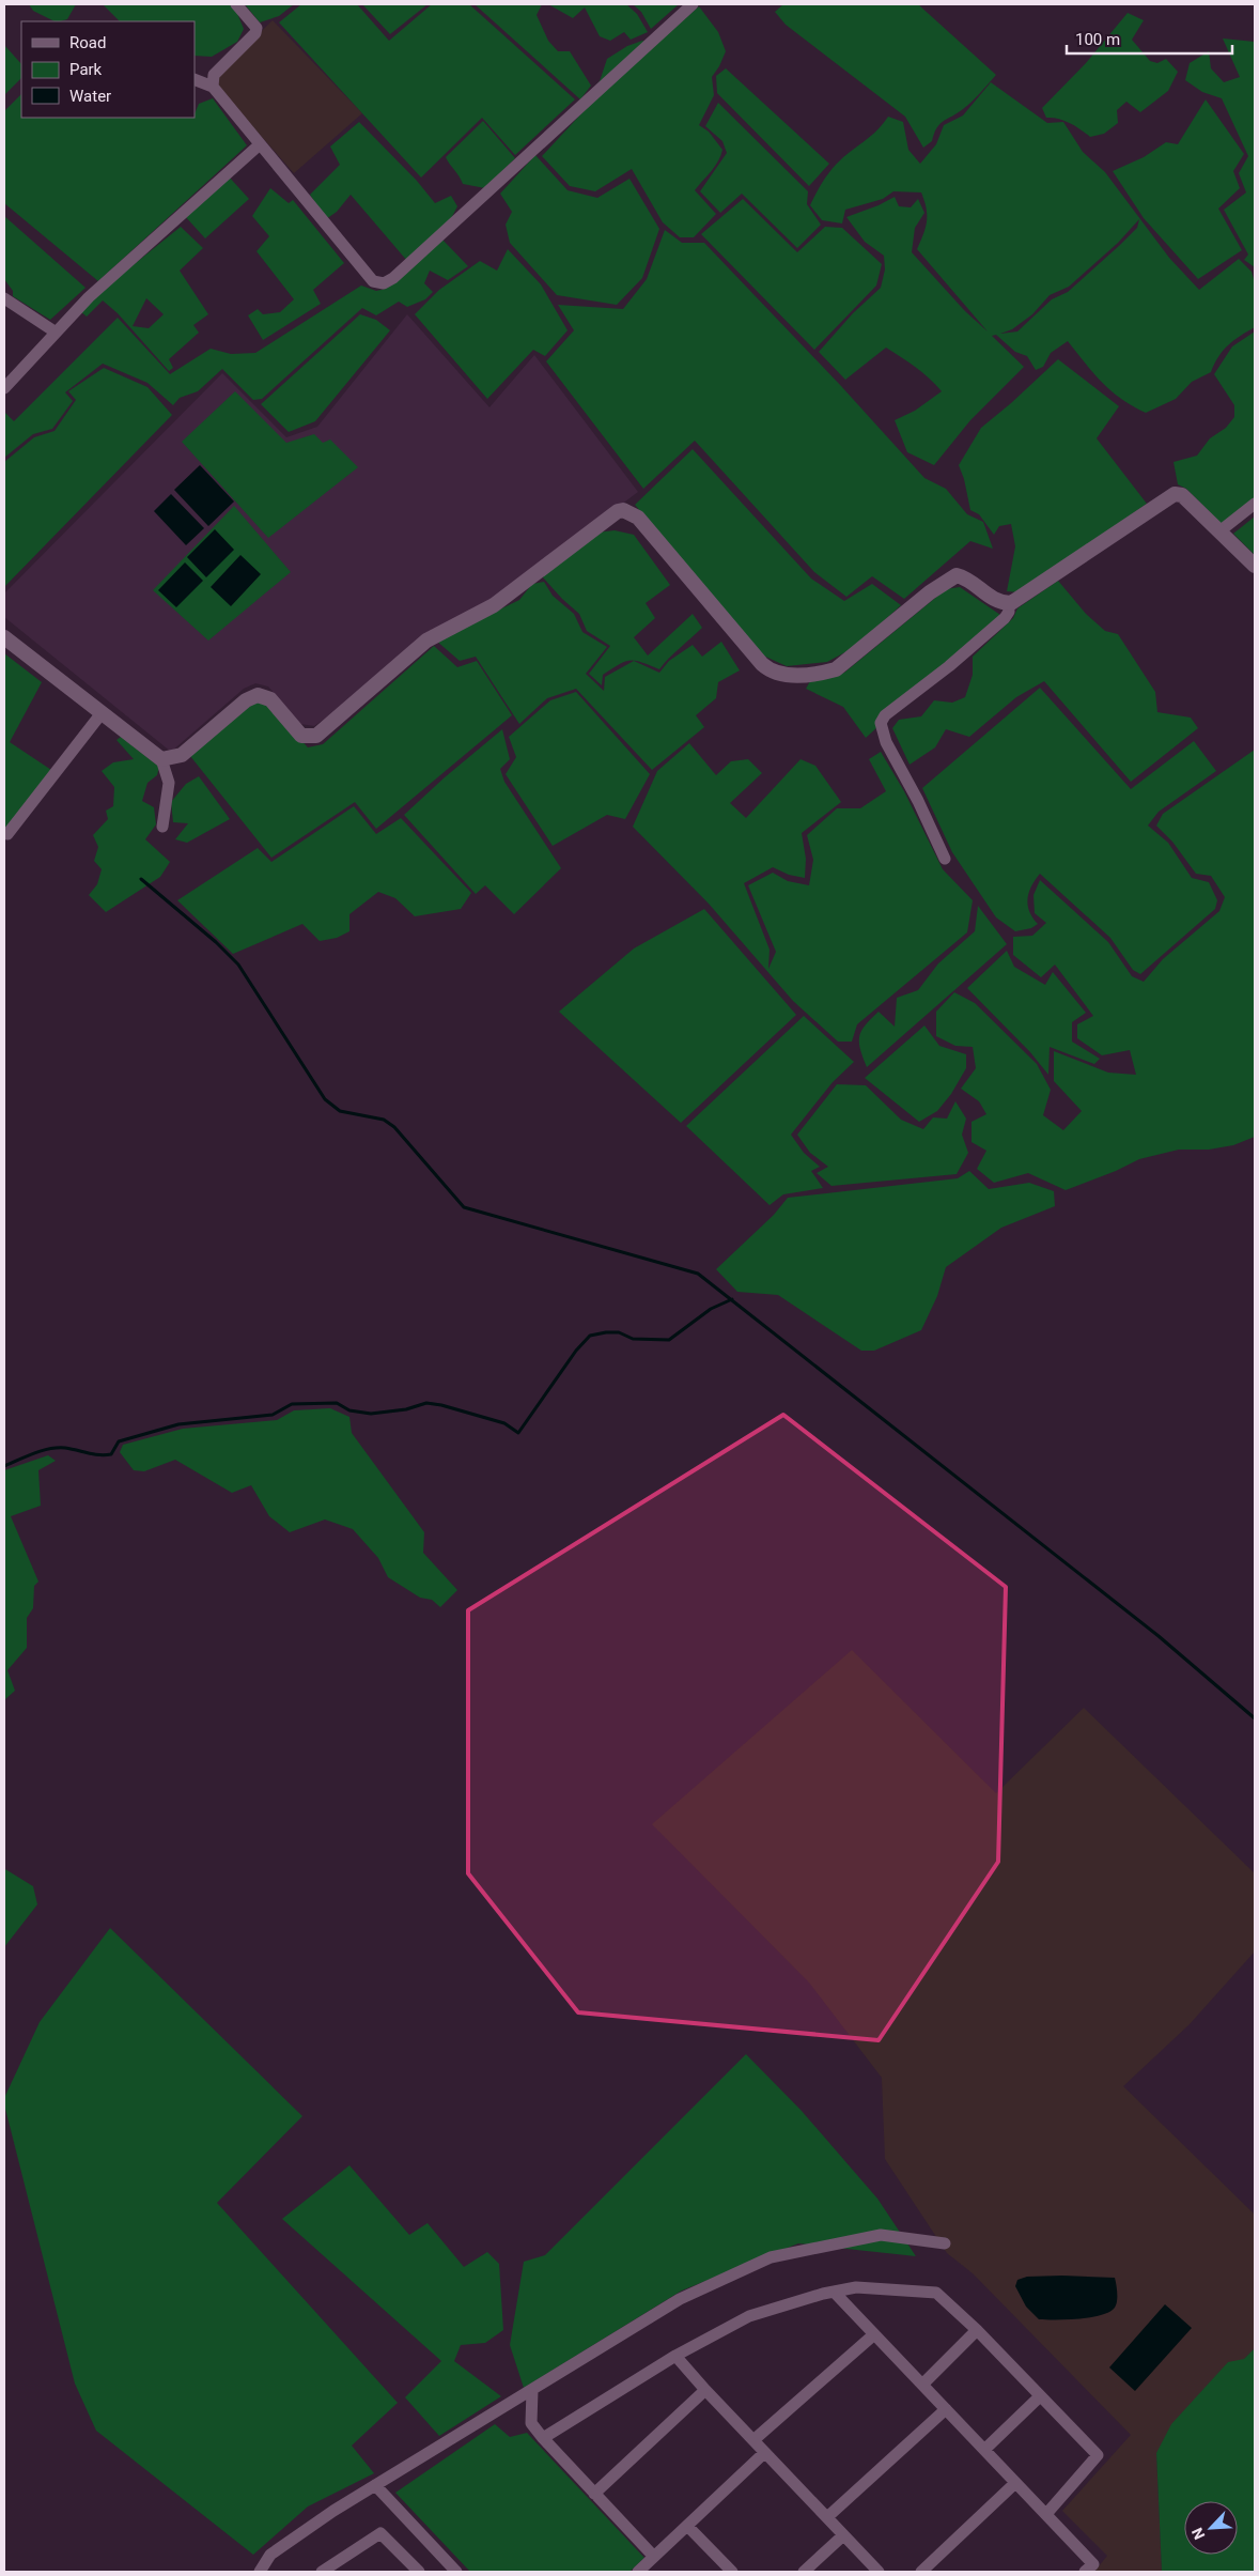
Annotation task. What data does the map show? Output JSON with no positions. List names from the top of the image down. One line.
{"legend":["Road","Park","Water"],"scale_bar":"100 m","north":"bottom left"}
